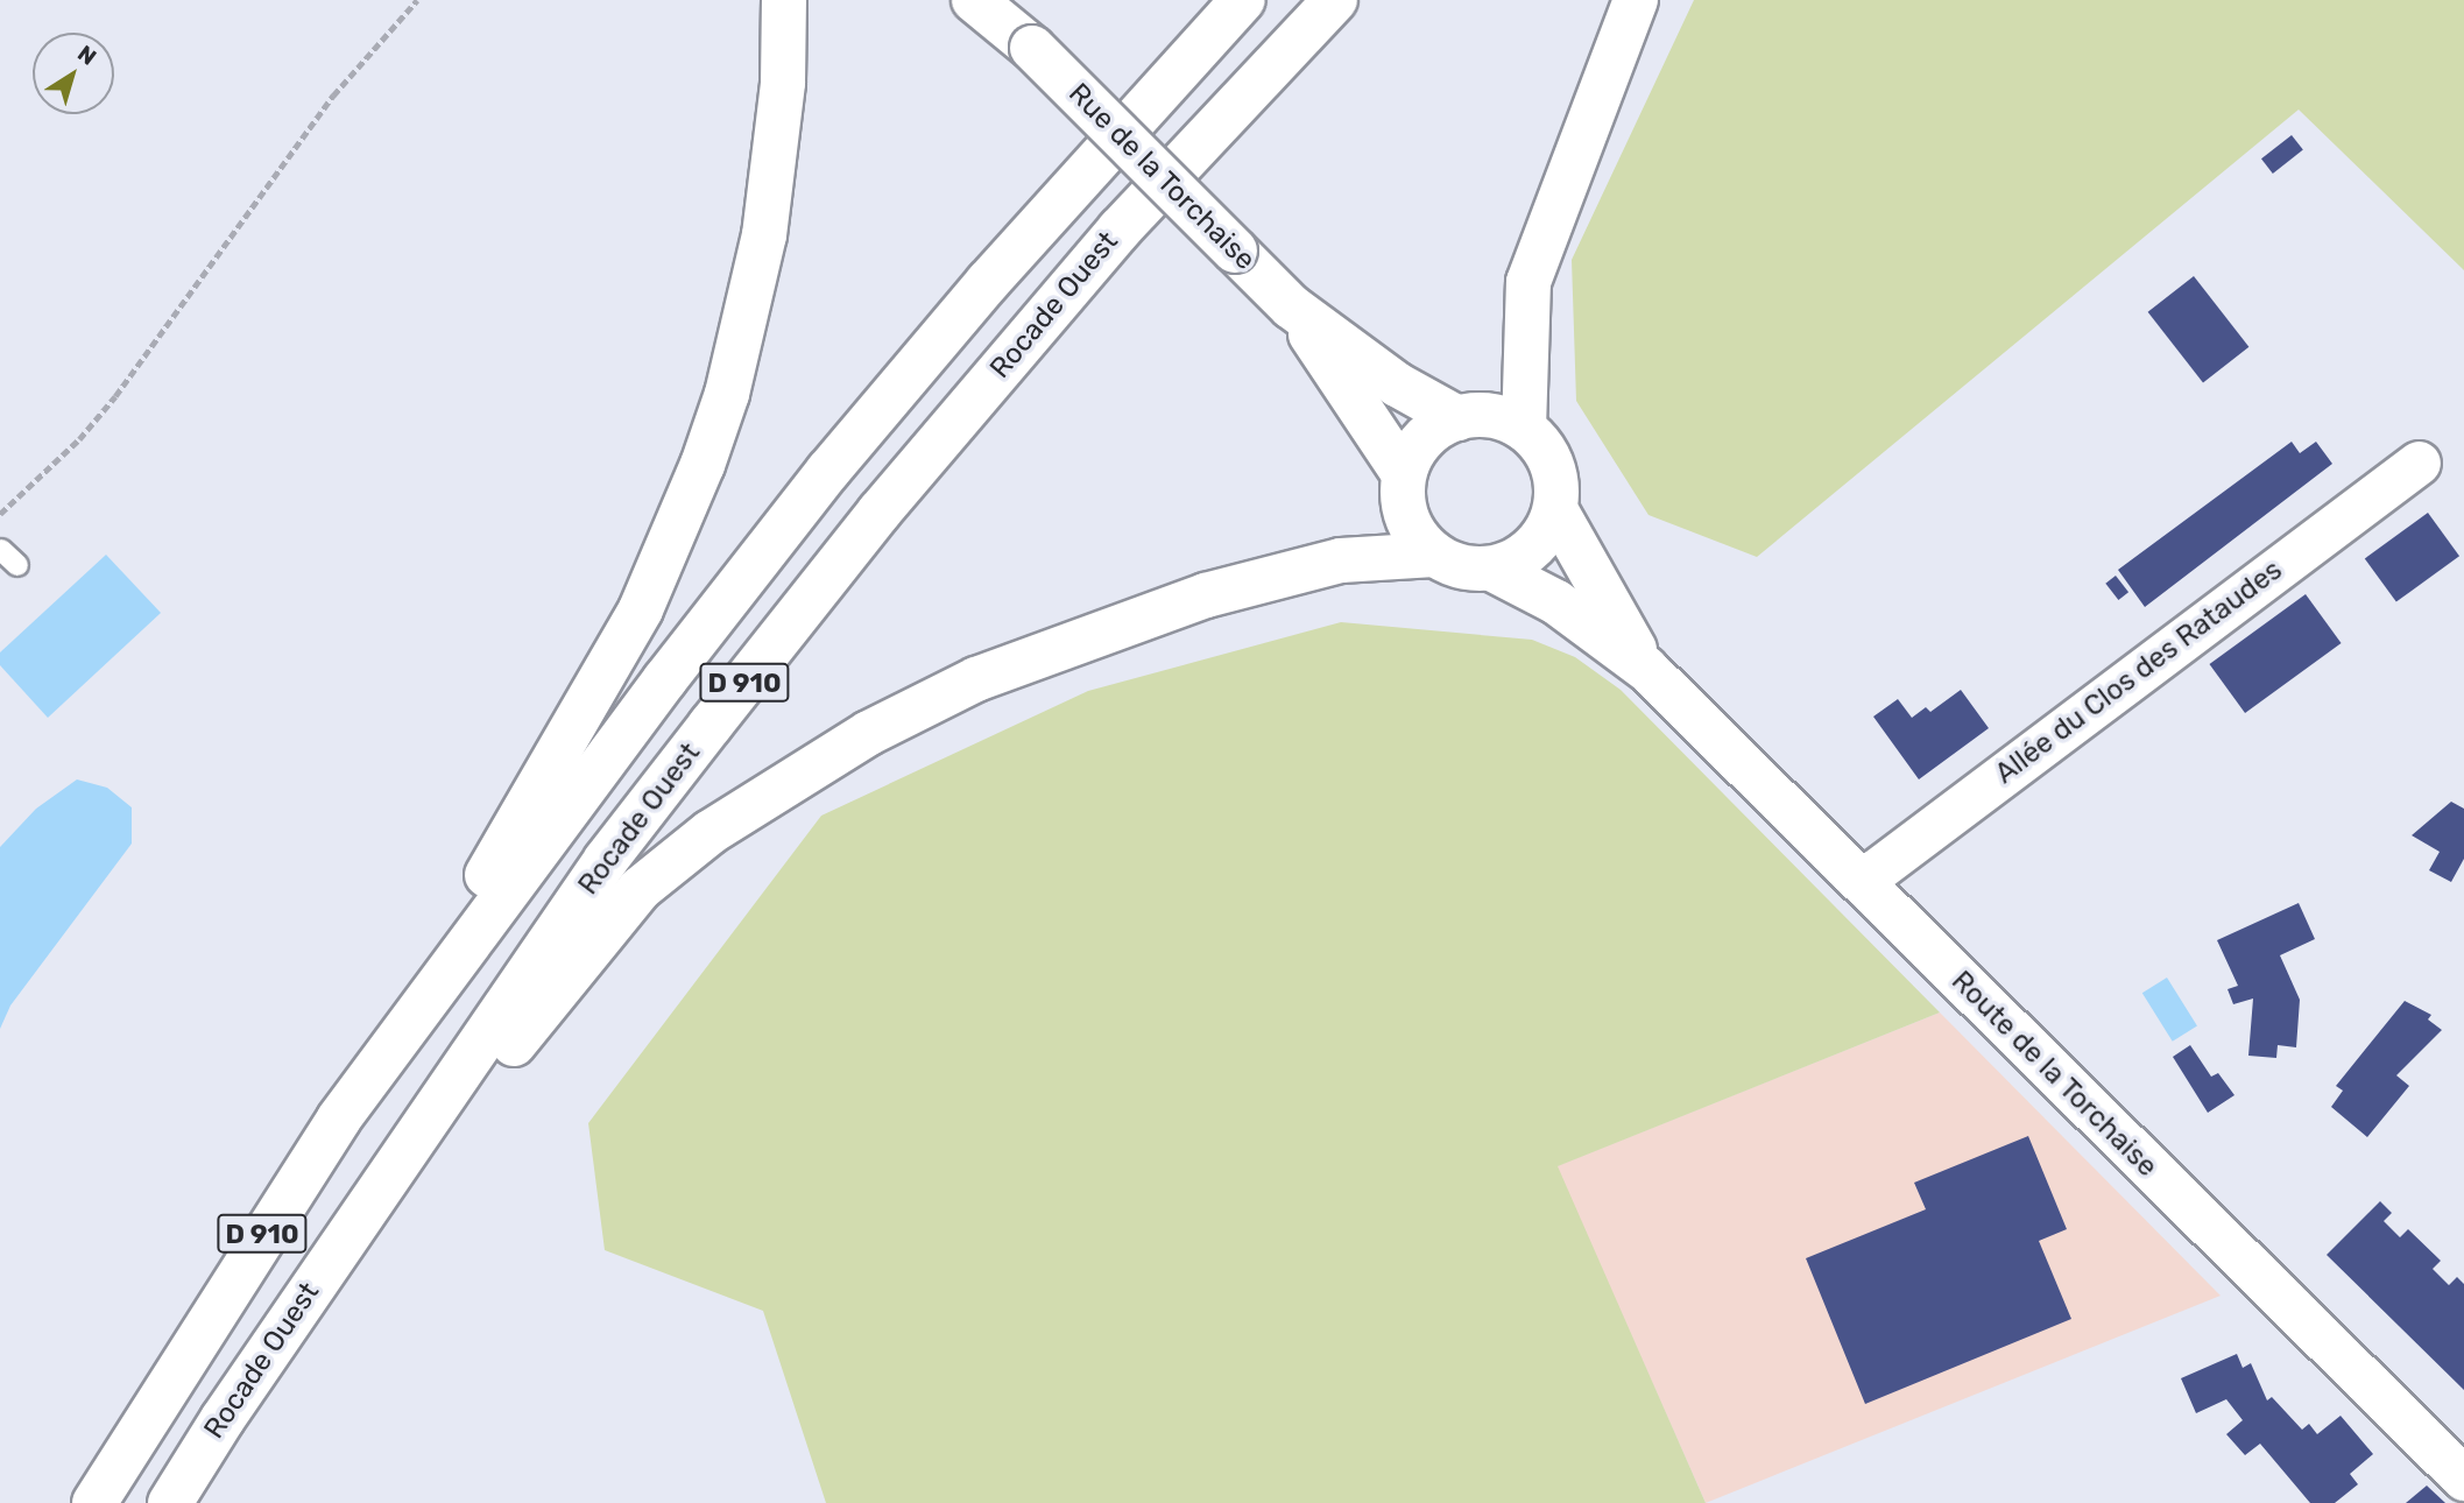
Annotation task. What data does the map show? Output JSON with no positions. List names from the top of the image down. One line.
{"streets":{"main road":["Rue de la Torchaise","Rocade Ouest","D 910","Route de la Torchaise"],"street":["Allée du Clos des Rataudes"]},"crossings":[["Rue de la Torchaise","Route de la Torchaise"],["Allée du Clos des Rataudes","Route de la Torchaise"]],"north":"top right"}
